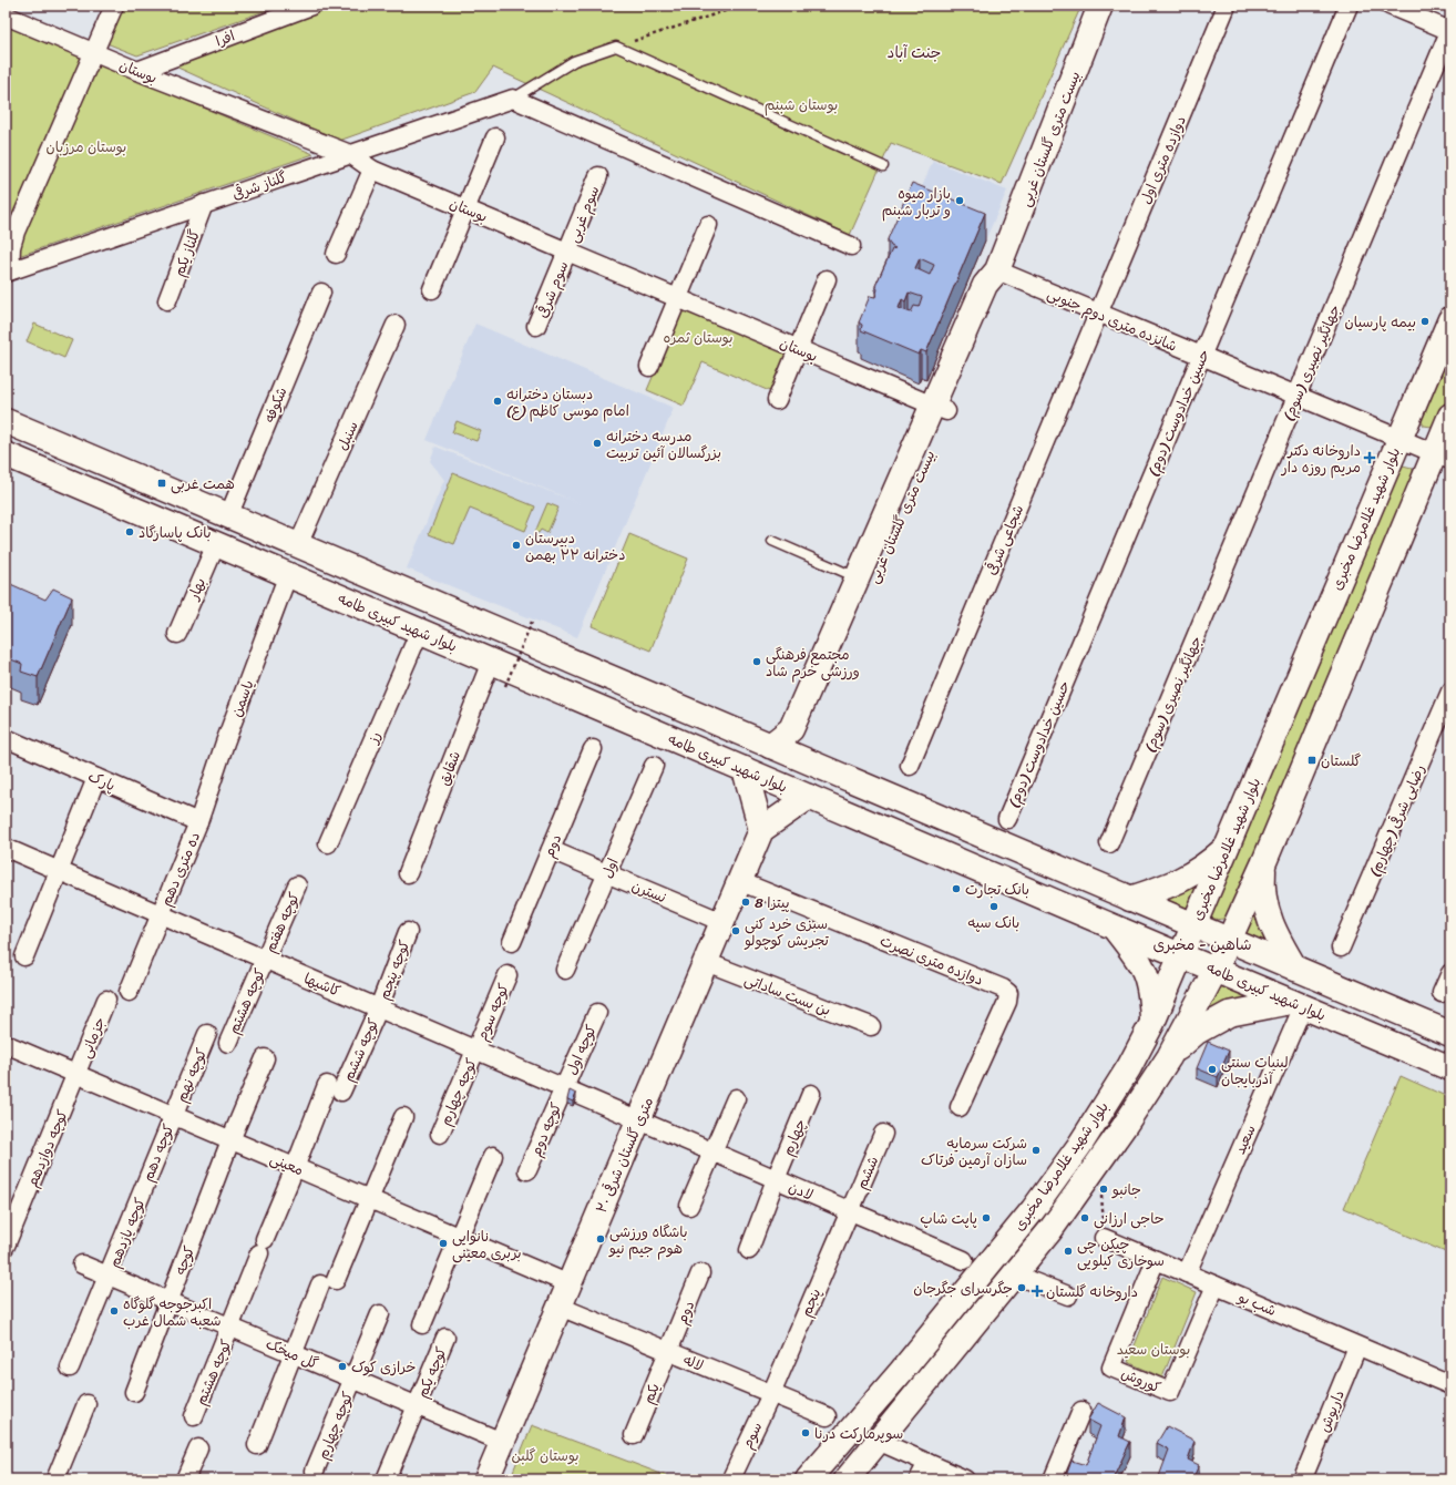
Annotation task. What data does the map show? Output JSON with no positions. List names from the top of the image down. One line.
{"streets":{"main road":["بیست متری گلستان غربی","بلوار شهید غلامرضا مخبری","بلوار شهید کبیری طامه","۲۰ متری گلستان شرقی"],"street":["افرا","بوستان","دوازده متری اول","گلناز شرقی","سوم غربی","گلناز یکم","سوم شرقی","شانزده متری دوم جنوبی","جهانگیر نصیری (سوم)","شکوفه","حسین خدادوست (دوم)","سنبل","شجاعی شرقی","بهار","یاسمن","رز","شقایق","پارک","رضایی شرقی (چهارم)","دوم","اول","ده متری دهم","نسترن","کوچه هفتم","دوازده متری نصرت","کوچه پنجم","کاشیها","بن بست ساداتی","کوچه هشتم","کوچه سوم","جزمانی","کوچه ششم","کوچه اول","کوچه نهم","کوچه چهارم","کوچه دوم","چهارم","سعید","کوچه دوازدهم","کوچه دهم","معینی","ششم","لادن","کوچه یازدهم","کوچه","پنجم","شب بو","گل میخک","لاله","کوچه یکم","کوروش","یکم","داریوش","سوم"]},"crossings":[["افرا","بوستان"],["بوستان","بیست متری گلستان غربی"],["بوستان","گلناز شرقی"],["بوستان","سوم غربی"],["بوستان","سوم شرقی"],["بیست متری گلستان غربی","شانزده متری دوم جنوبی"],["دوازده متری اول","شانزده متری دوم جنوبی"],["دوازده متری اول","شجاعی شرقی"],["گلناز شرقی","گلناز یکم"],["سوم غربی","سوم شرقی"],["شانزده متری دوم جنوبی","جهانگیر نصیری (سوم)"],["شانزده متری دوم جنوبی","حسین خدادوست (دوم)"],["شانزده متری دوم جنوبی","بلوار شهید غلامرضا مخبری"],["شانزده متری دوم جنوبی","شجاعی شرقی"],["بلوار شهید غلامرضا مخبری","بلوار شهید کبیری طامه"],["بهار","بلوار شهید کبیری طامه"],["بلوار شهید کبیری طامه","یاسمن"],["بلوار شهید کبیری طامه","رز"],["بلوار شهید کبیری طامه","شقایق"],["بلوار شهید کبیری طامه","سعید"],["یاسمن","پارک"],["یاسمن","ده متری دهم"],["پارک","ده متری دهم"],["دوم","نسترن"],["دوم","لاله"],["دوم","یکم"],["اول","نسترن"],["ده متری دهم","کاشیها"],["نسترن","۲۰ متری گلستان شرقی"],["کوچه هفتم","کاشیها"],["کوچه هفتم","کوچه هشتم"],["دوازده متری نصرت","۲۰ متری گلستان شرقی"],["کوچه پنجم","کاشیها"],["کوچه پنجم","کوچه ششم"],["کاشیها","کوچه هشتم"],["کاشیها","کوچه سوم"],["کاشیها","کوچه ششم"],["کاشیها","کوچه اول"],["کاشیها","کوچه چهارم"],["کاشیها","کوچه دوم"],["کاشیها","۲۰ متری گلستان شرقی"],["کاشیها","لادن"],["بن بست ساداتی","۲۰ متری گلستان شرقی"],["کوچه هشتم","گل میخک"],["کوچه سوم","کوچه چهارم"],["جزمانی","کوچه دوازدهم"],["جزمانی","معینی"],["کوچه ششم","معینی"],["کوچه اول","کوچه دوم"],["کوچه نهم","کوچه دهم"],["کوچه نهم","معینی"],["کوچه چهارم","گل میخک"],["چهارم","لادن"],["سعید","شب بو"],["کوچه دوازدهم","معینی"],["کوچه دهم","معینی"],["کوچه دهم","کوچه یازدهم"],["۲۰ متری گلستان شرقی","معینی"],["۲۰ متری گلستان شرقی","لادن"],["۲۰ متری گلستان شرقی","گل میخک"],["۲۰ متری گلستان شرقی","لاله"],["معینی","کوچه"],["ششم","لادن"],["ششم","پنجم"],["لادن","پنجم"],["کوچه یازدهم","گل میخک"],["کوچه","گل میخک"],["پنجم","لاله"],["پنجم","سوم"],["شب بو","کوروش"],["شب بو","داریوش"],["گل میخک","کوچه یکم"],["لاله","یکم"],["لاله","سوم"]],"districts":["جنت آباد","شاهین - مخبری"],"parks":["بوستان شبنم","بوستان مرزبان","بوستان ثمره","بوستان سعید","بوستان گلبن"],"places":{"other":["بازار میوه و تربار شبنم","بیمه پارسیان","دبستان دخترانه امام موسی کاظم (ع)","مدرسه دخترانه بزرگسالان آئین تربیت","بانک پاسارگاد","دبیرستان دخترانه ۲۲ بهمن","مجتمع فرهنگی ورزشی خرم شاد","بانک تجارت","پیتزا 8","بانک سپه","سبزی خرد کنی تجریش کوچولو","لبنیات سنتی آذربایجان","شرکت سرمایه سازان آرمین فرتاک","جانبو","پاپت شاپ","حاجی ارزانی","باشگاه ورزشی هوم جیم نیو","نانوایی بربری معینی","چیکن چی سوخاری کیلویی","جگرسرای جگرجان","اکبرجوجه گلوگاه شعبه شمال غرب","خرازی کوک","سوپرمارکت درنا"],"health":["داروخانه دکتر مریم روزه دار","داروخانه گلستان"],"transit":["همت غربی","گلستان"]}}
